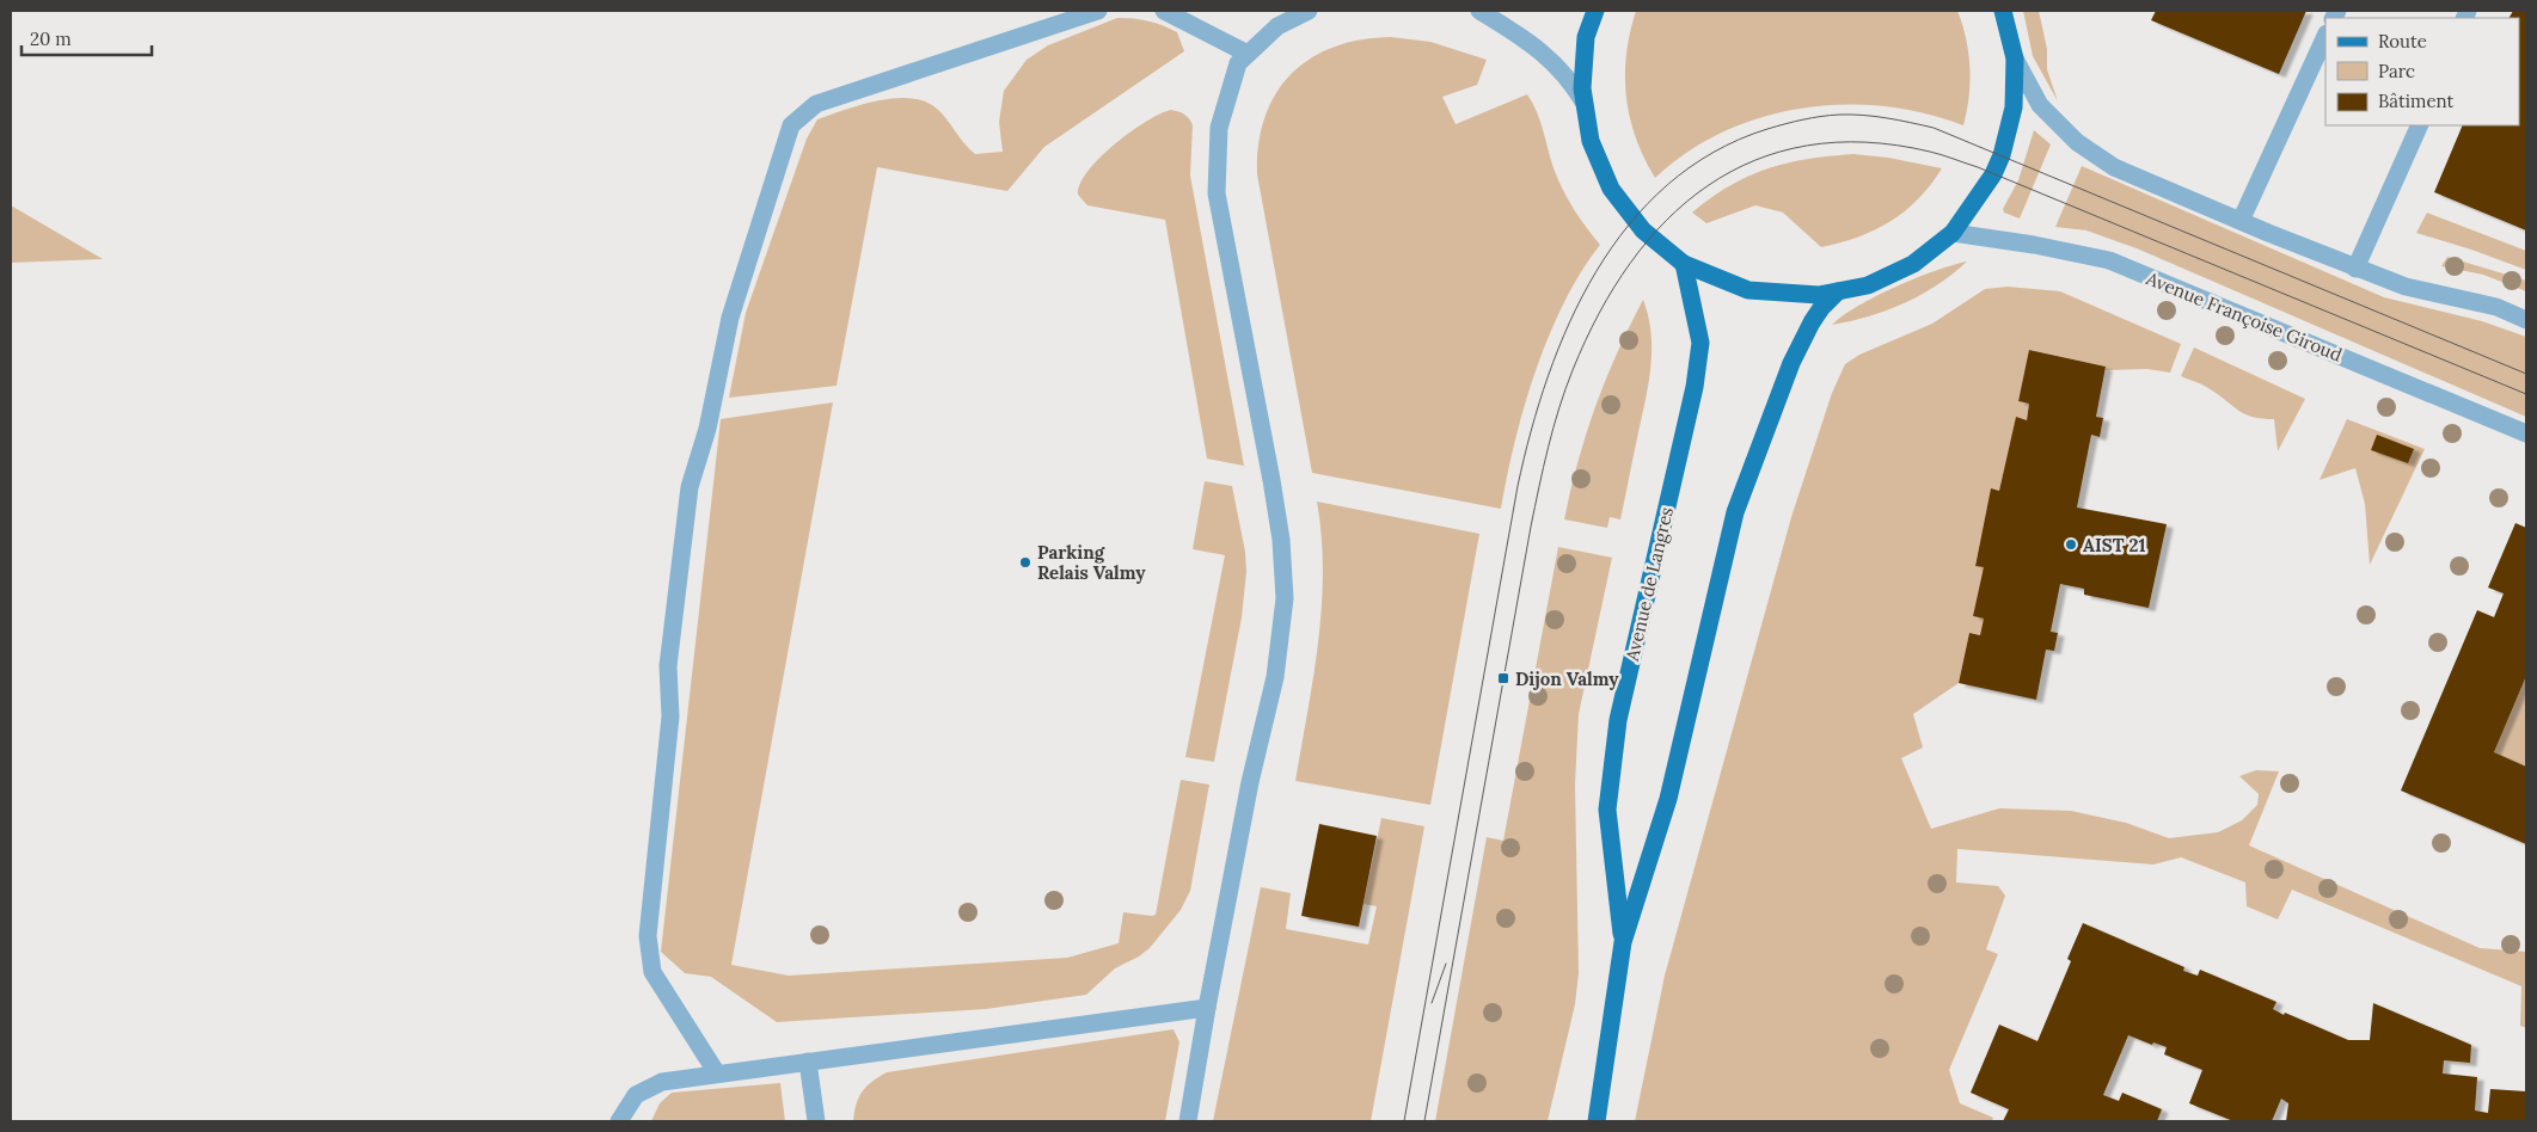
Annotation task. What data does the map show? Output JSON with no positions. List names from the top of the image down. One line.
{"streets":{"main road":["Avenue de Langres"],"street":["Avenue Françoise Giroud"]},"places":{"other":["AIST 21","Parking Relais Valmy"],"transit":["Dijon Valmy"]},"legend":["Route","Parc","Bâtiment"],"scale_bar":"20 m"}
